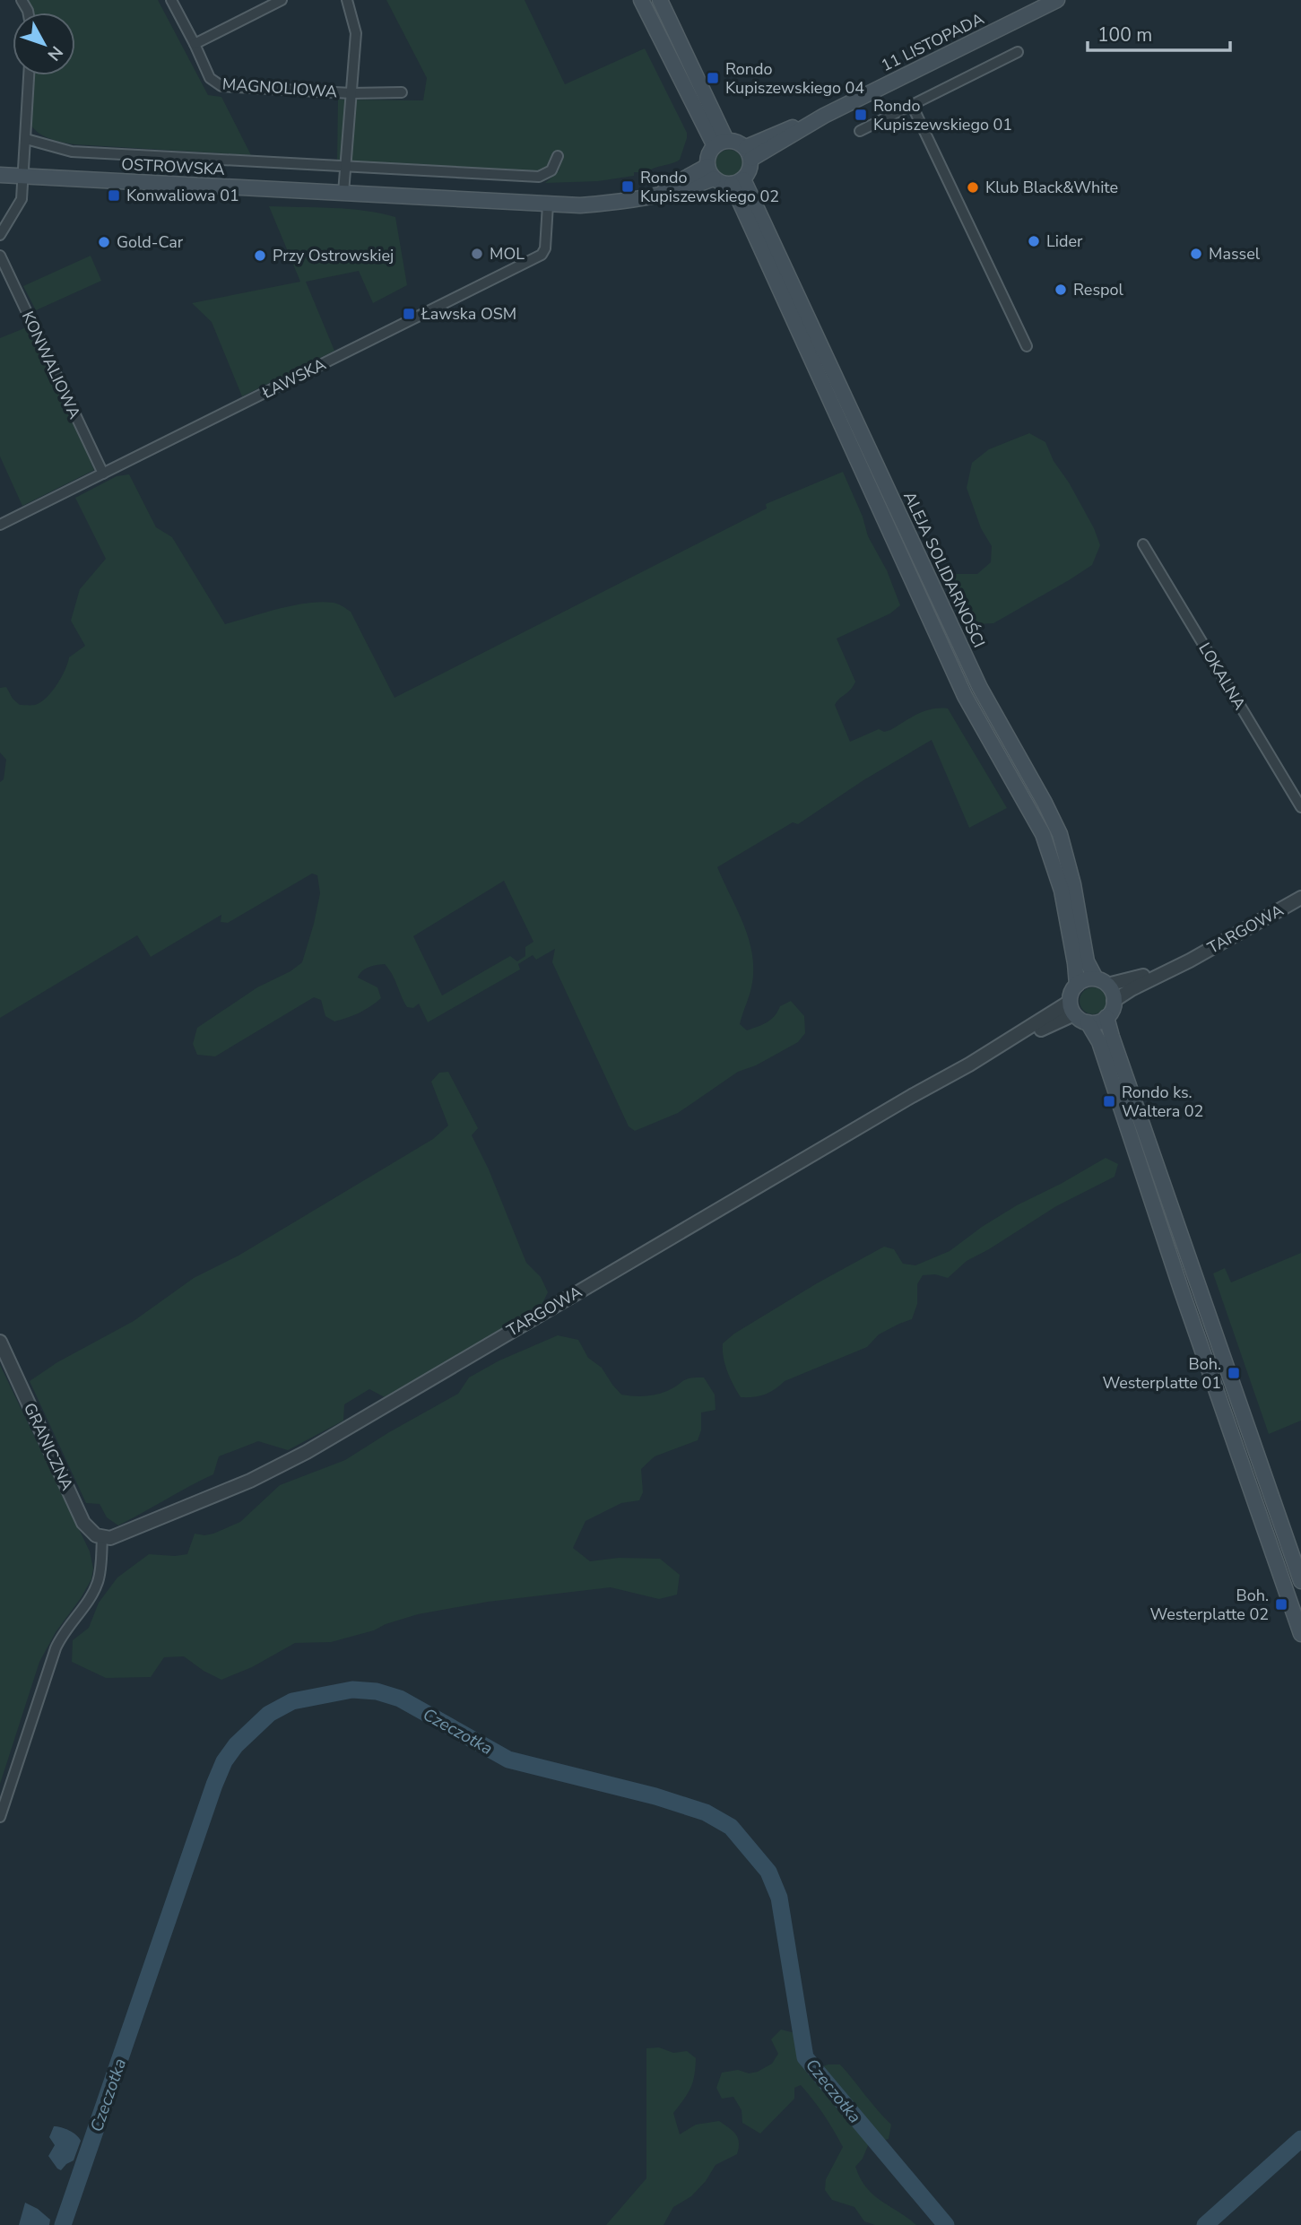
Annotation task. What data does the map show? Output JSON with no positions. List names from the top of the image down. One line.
{"streets":{"main road":["11 LISTOPADA","OSTROWSKA","ALEJA SOLIDARNOŚCI"],"street":["MAGNOLIOWA","KONWALIOWA","ŁAWSKA","LOKALNA","TARGOWA","GRANICZNA"]},"crossings":[["11 LISTOPADA","OSTROWSKA"],["11 LISTOPADA","ALEJA SOLIDARNOŚCI"],["OSTROWSKA","ŁAWSKA"],["OSTROWSKA","ALEJA SOLIDARNOŚCI"],["KONWALIOWA","ŁAWSKA"],["ALEJA SOLIDARNOŚCI","TARGOWA"],["TARGOWA","GRANICZNA"]],"water":["Czeczotka"],"places":{"transit":["Rondo Kupiszewskiego 04","Rondo Kupiszewskiego 01","Rondo Kupiszewskiego 02","Konwaliowa 01","Ławska OSM","Rondo ks. Waltera 02","Boh. Westerplatte 01","Boh. Westerplatte 02"],"other":["Klub Black&White","Lider","Gold-Car","MOL","Massel","Przy Ostrowskiej","Respol"]},"scale_bar":"100 m","north":"bottom right"}
